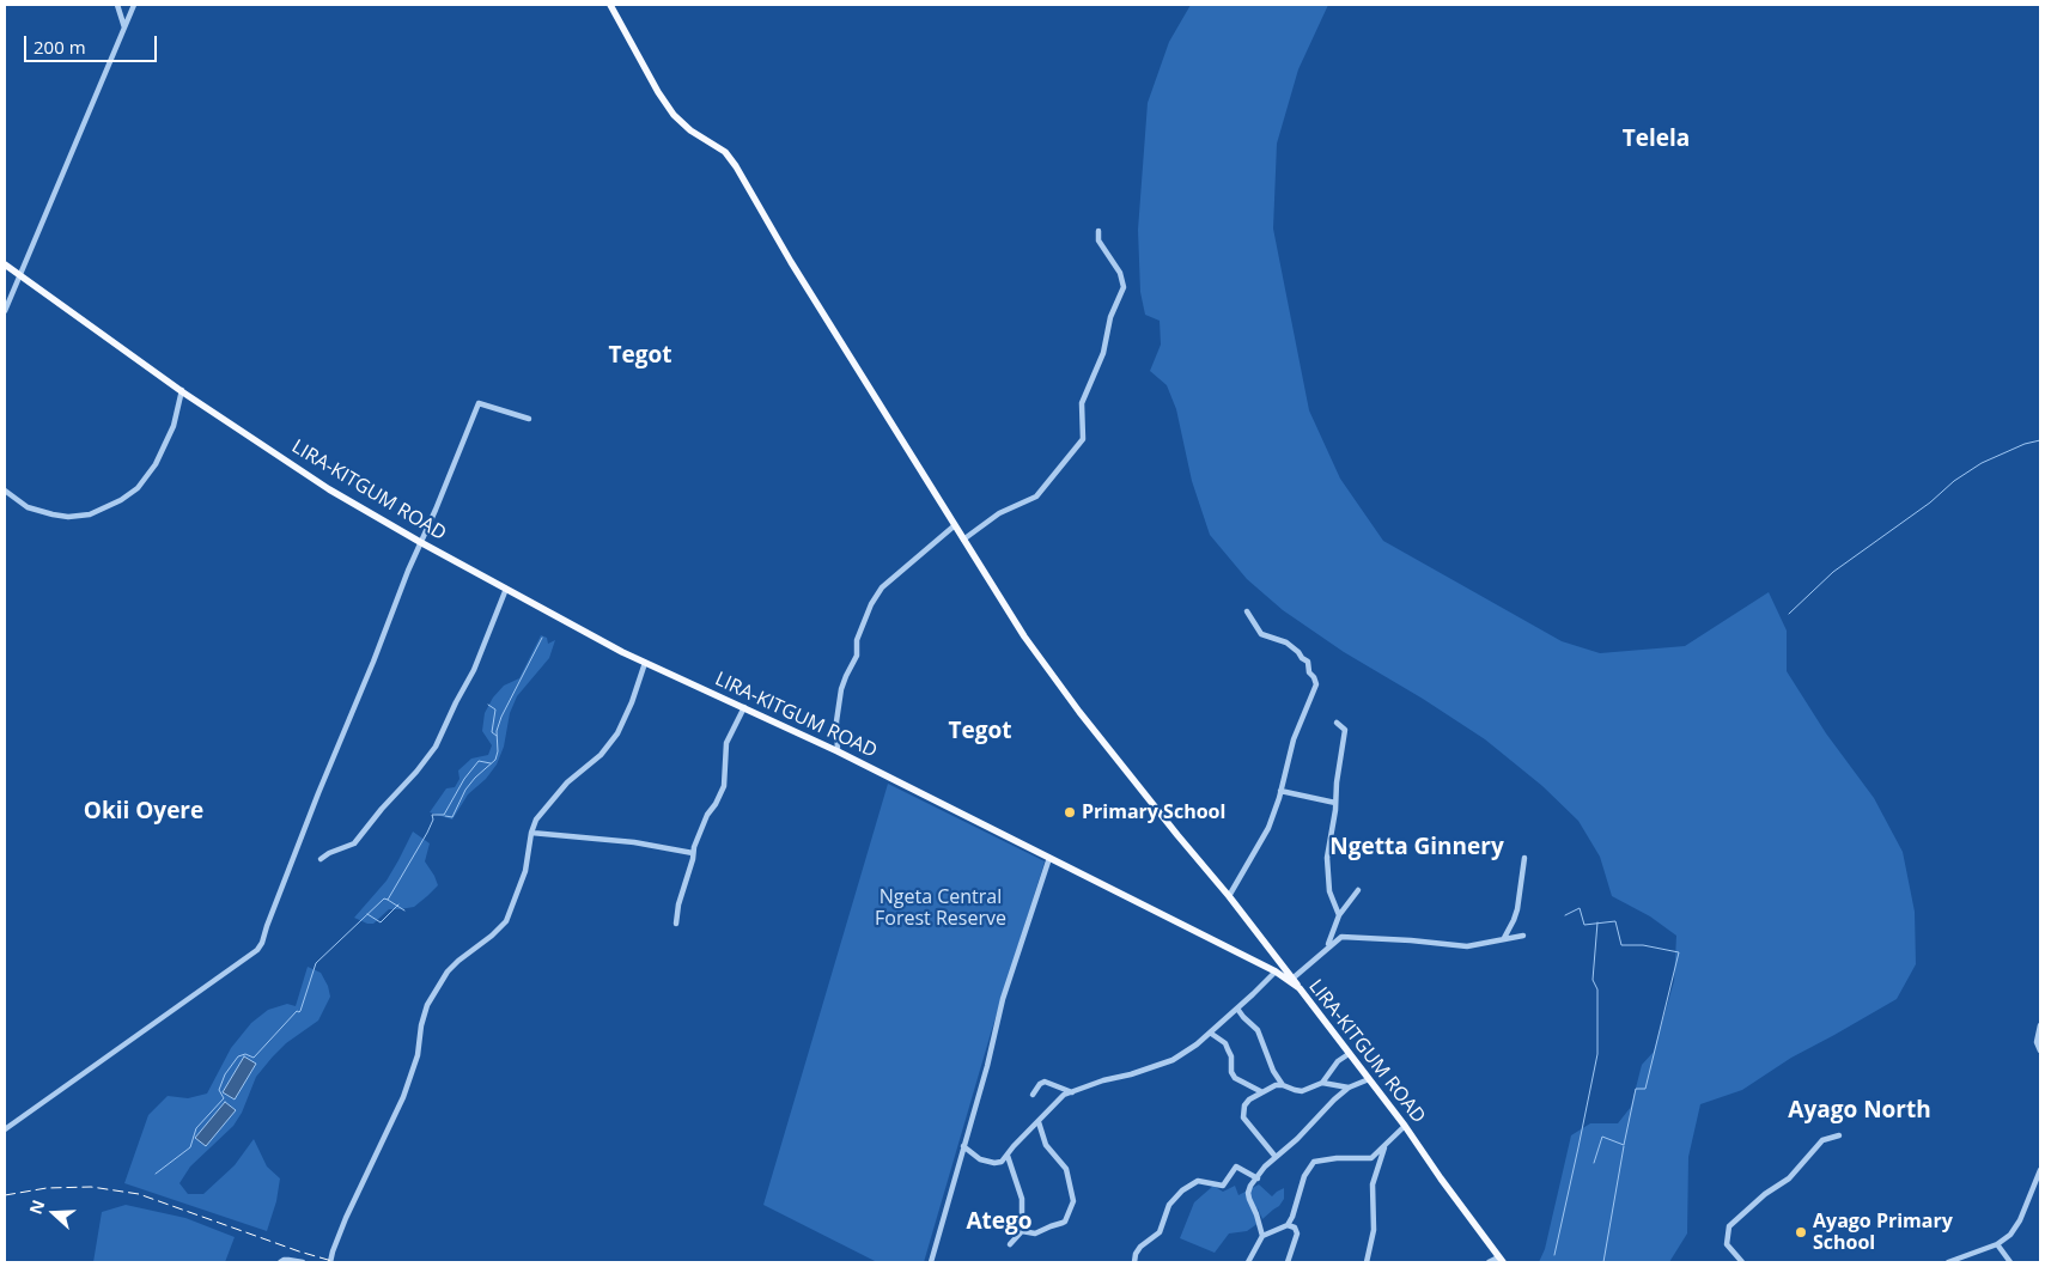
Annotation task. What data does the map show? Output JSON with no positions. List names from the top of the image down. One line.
{"streets":{"main road":["LIRA-KITGUM ROAD"]},"districts":["Telela","Tegot","Tegot","Okii Oyere","Ngetta Ginnery","Ayago North","Atego"],"parks":["Ngeta Central Forest Reserve"],"places":["Primary School","Ayago Primary School"],"scale_bar":"200 m","north":"left"}
